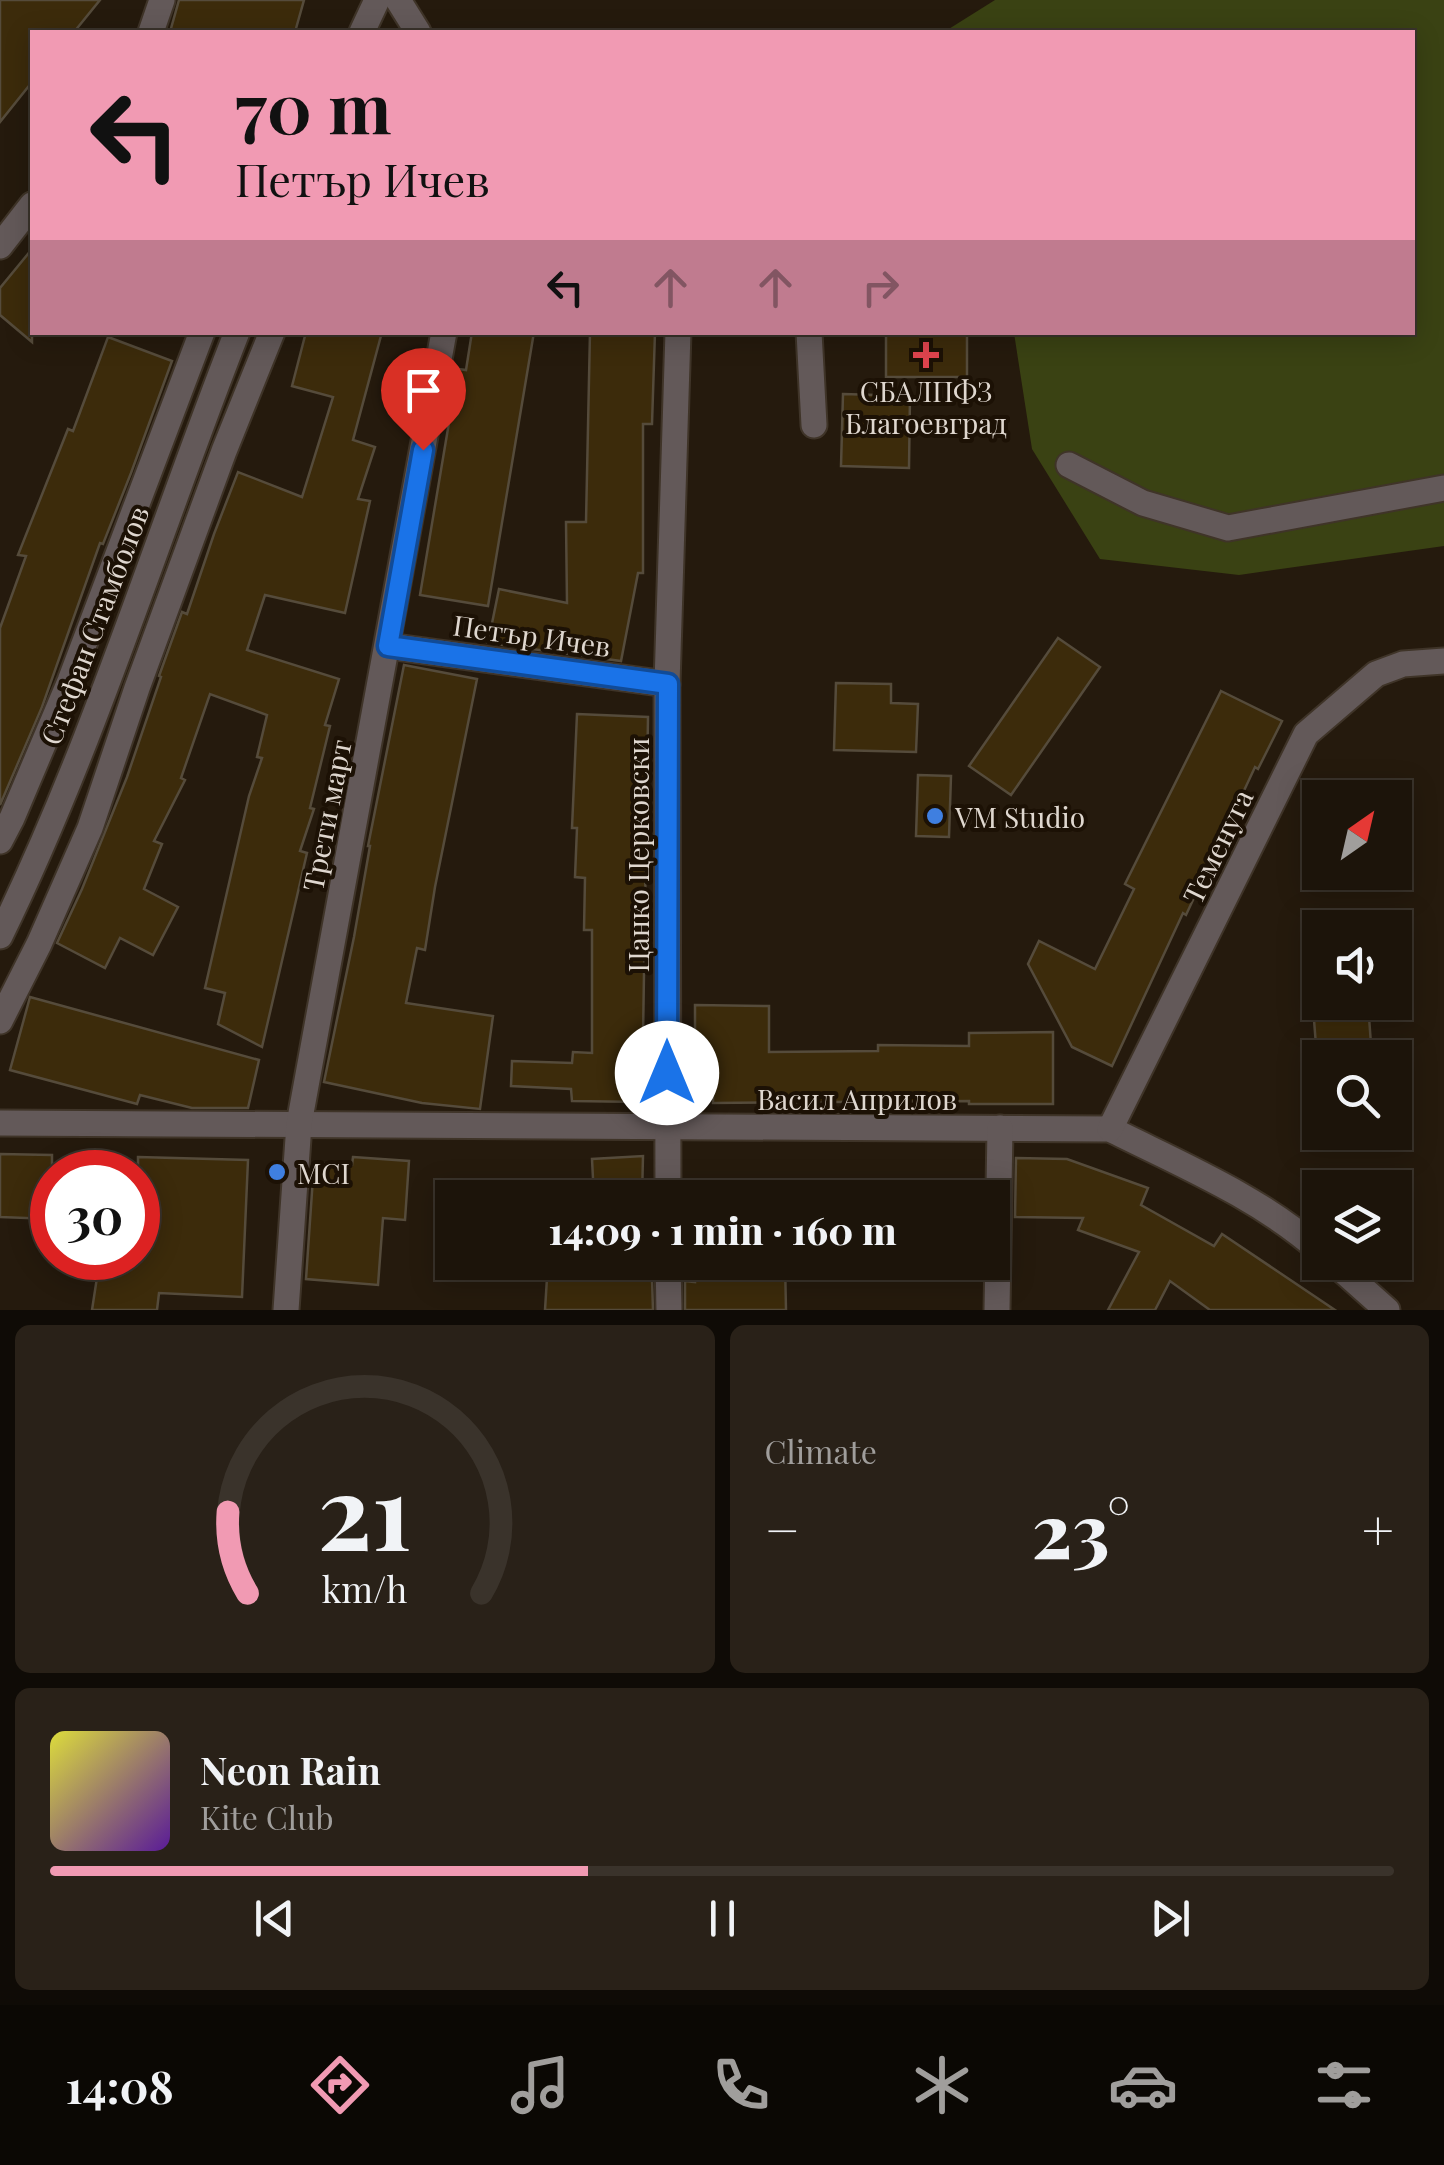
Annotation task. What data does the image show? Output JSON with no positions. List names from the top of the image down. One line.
{"streets":{"street":["Стефан Стамболов","Петър Ичев","Трети март","Теменуга","Цанко Церковски","Васил Априлов"]},"crossings":[["Петър Ичев","Трети март"],["Петър Ичев","Цанко Церковски"],["Трети март","Васил Априлов"],["Теменуга","Васил Априлов"],["Цанко Церковски","Васил Априлов"]],"places":{"health":["СБАЛПФЗ Благоевград"],"other":["VM Studio","MCI"]},"north":"top right","page":{"turn":["70 m","Петър Ичев"],"limit":"30","trip":"14:09 · 1 min · 160 m","tile":"Climate","heat":["−","23°","+"],"song":["Neon Rain","Kite Club"],"tabs":"14:08","gauge":["21","km/h"]}}
